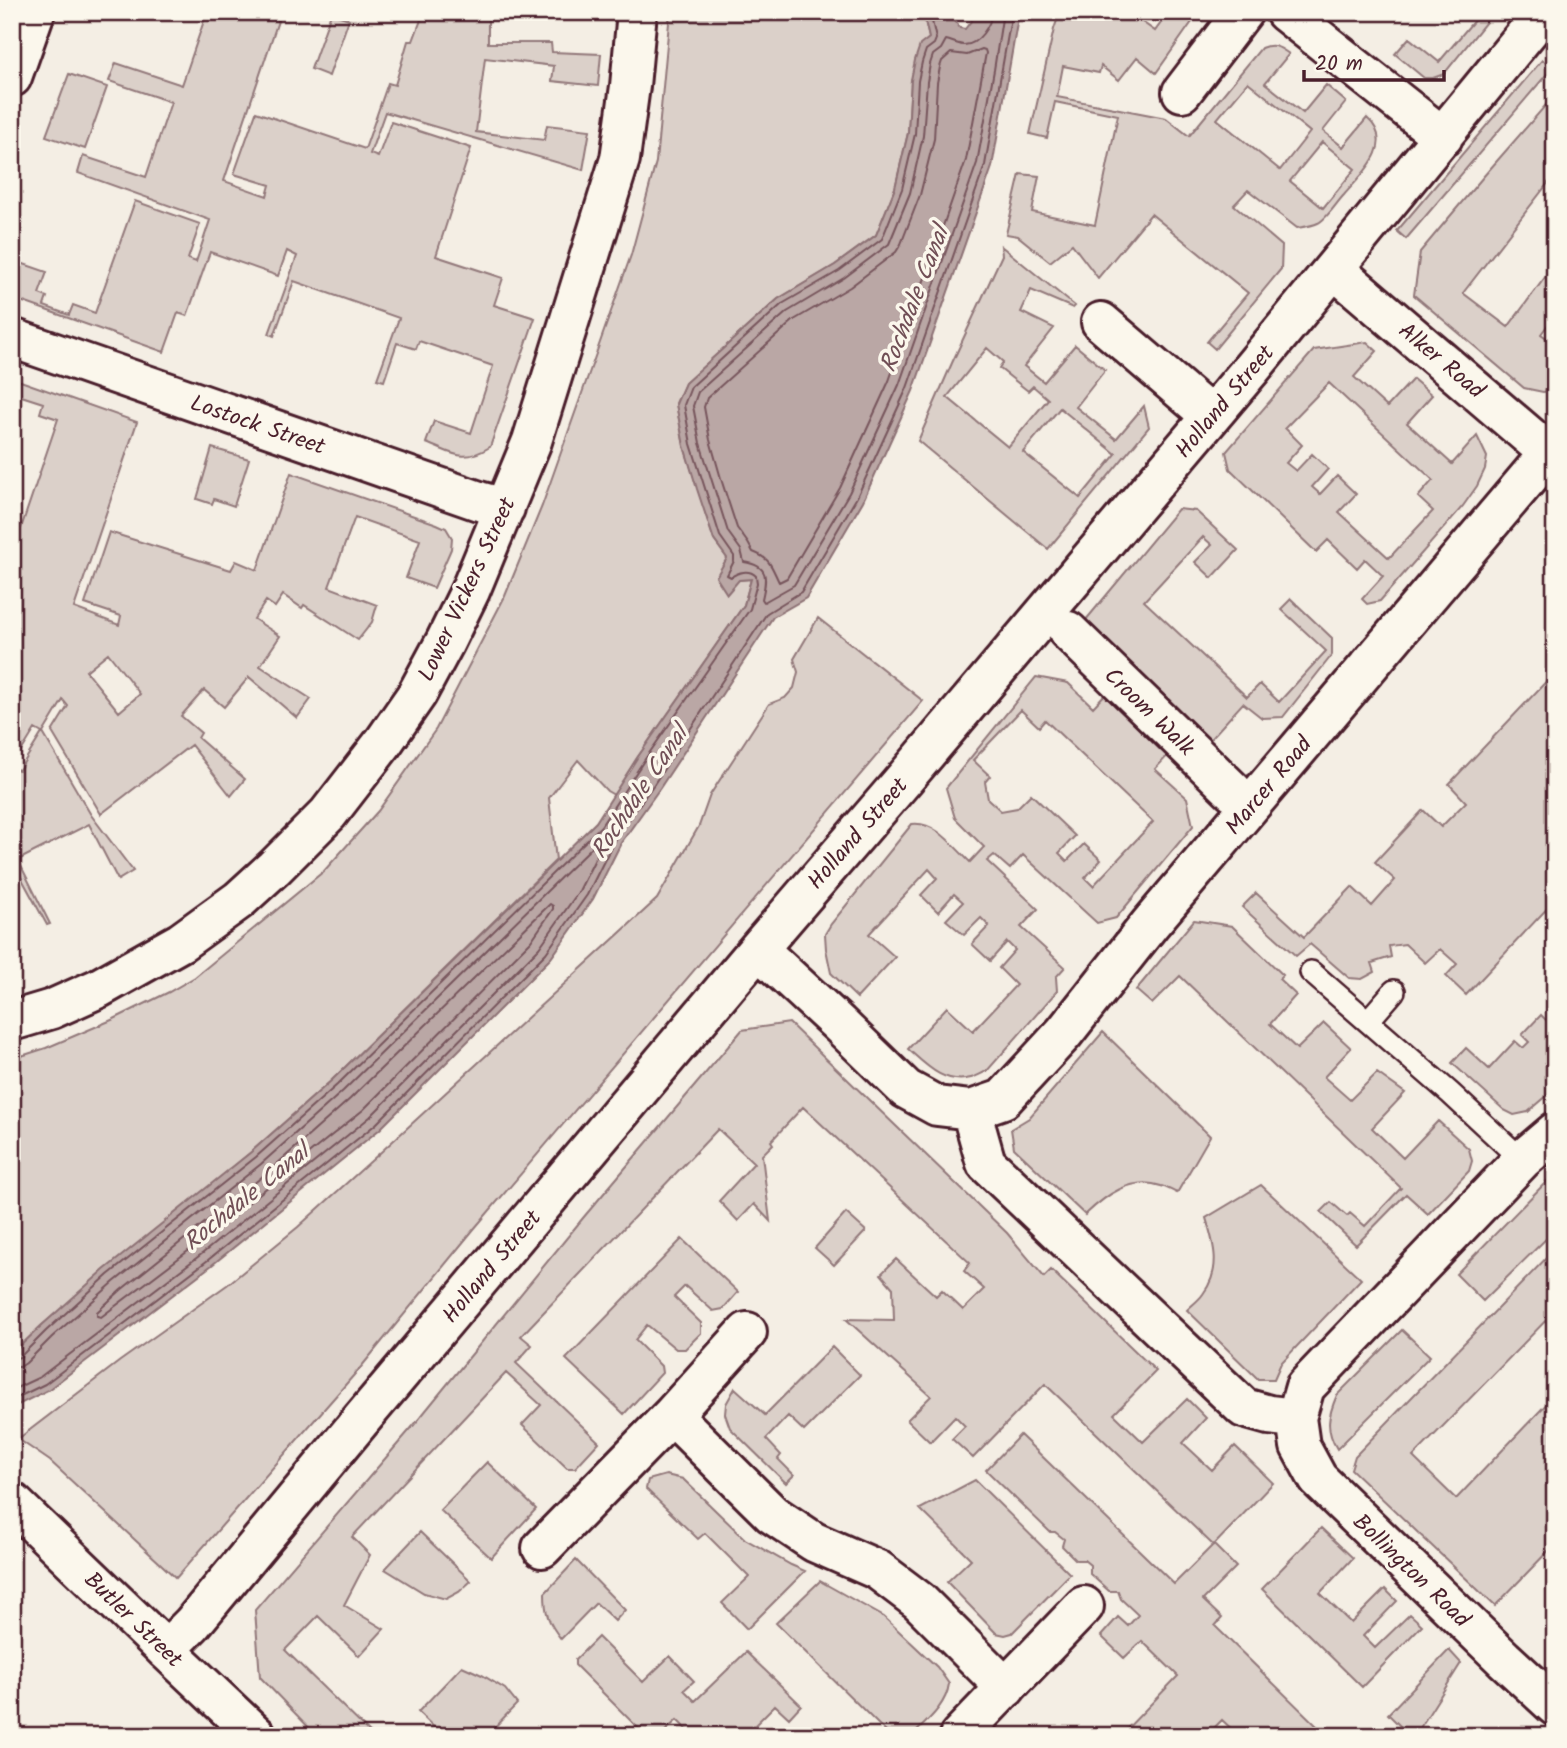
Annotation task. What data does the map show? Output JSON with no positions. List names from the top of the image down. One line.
{"streets":{"street":["Alker Road","Holland Street","Lostock Street","Lower Vickers Street","Croom Walk","Marcer Road","Bollington Road","Butler Street"]},"crossings":[["Alker Road","Holland Street"],["Alker Road","Marcer Road"],["Holland Street","Marcer Road"],["Holland Street","Butler Street"],["Lostock Street","Lower Vickers Street"]],"water":["Rochdale Canal"],"scale_bar":"20 m"}
